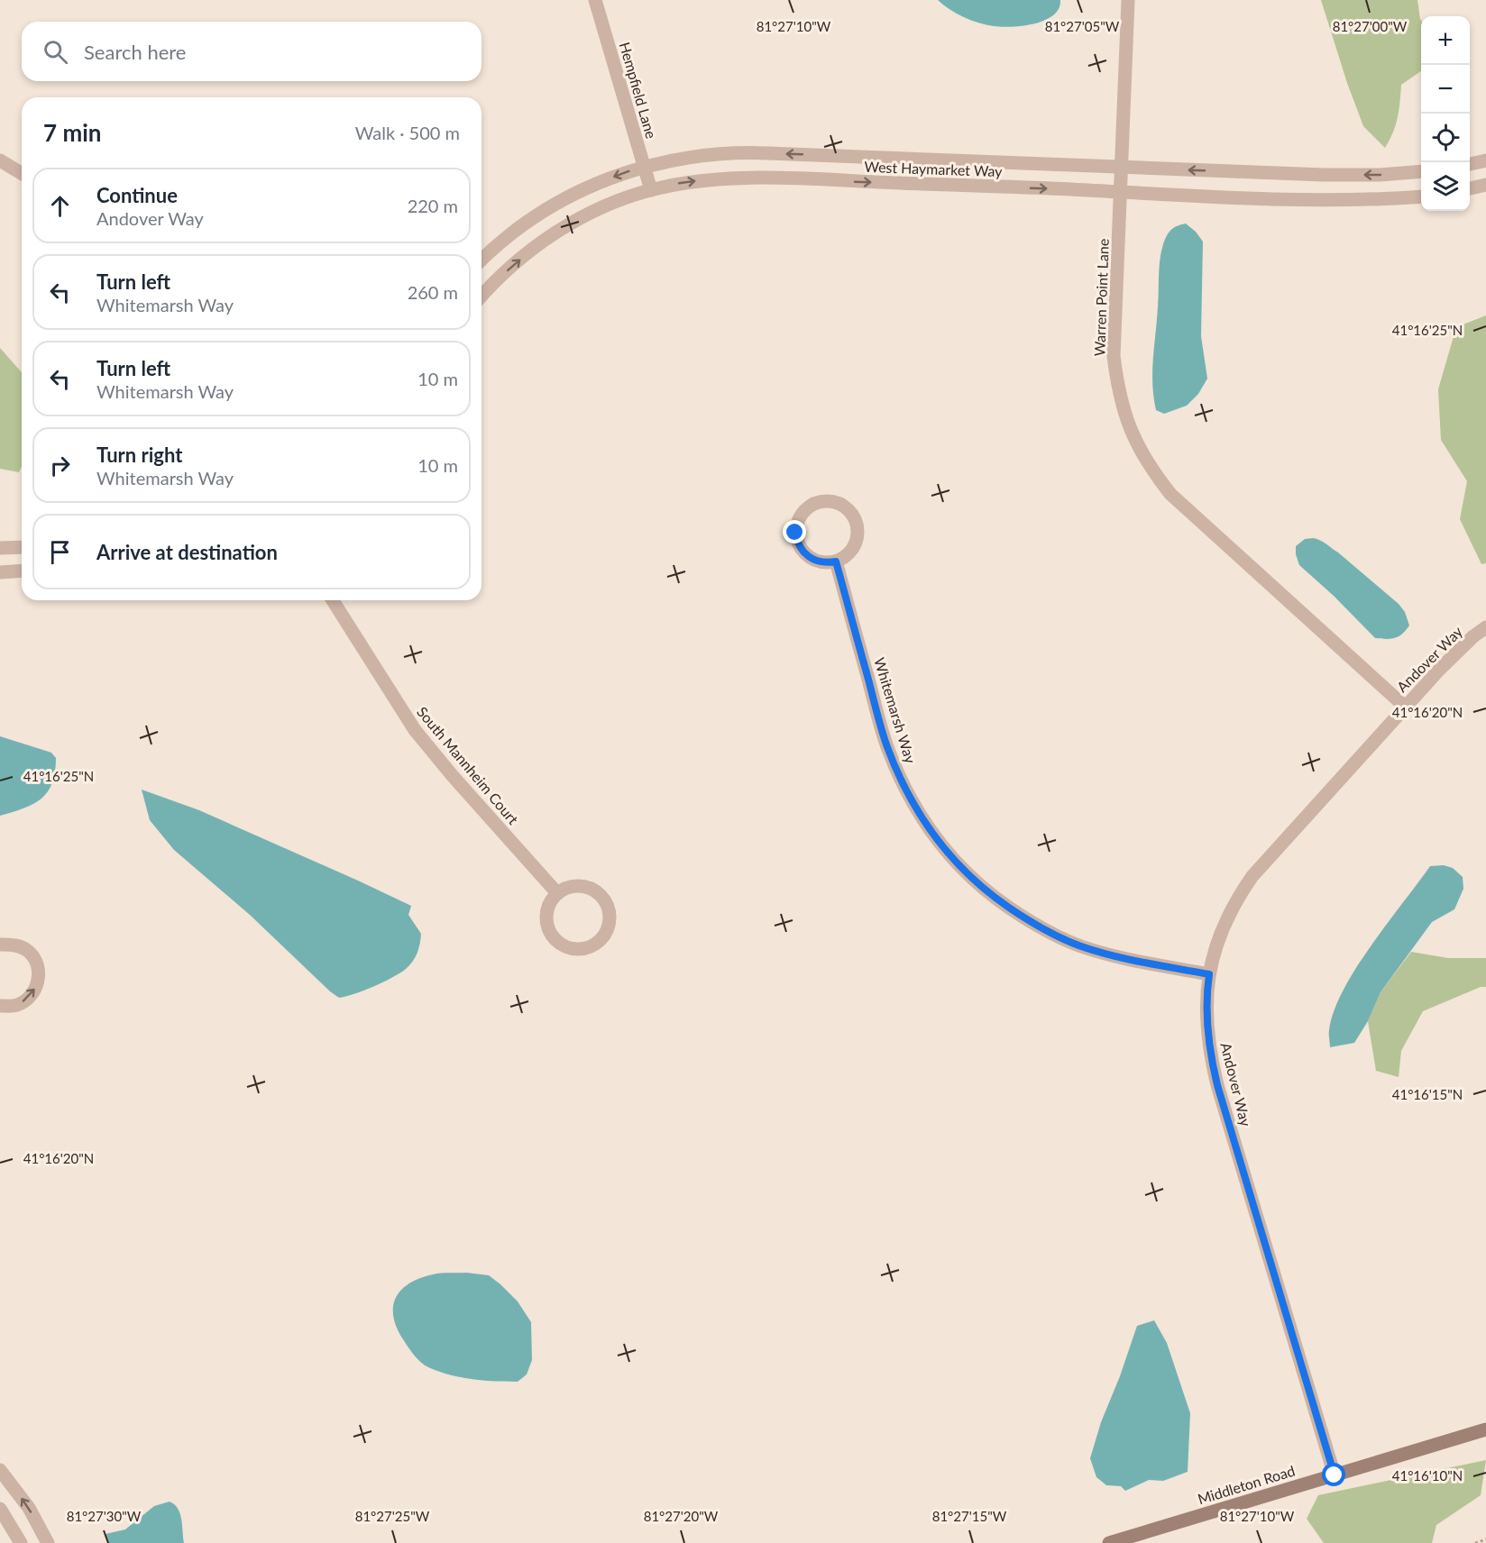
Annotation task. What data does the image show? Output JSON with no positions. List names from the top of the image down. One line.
{"streets":{"street":["Hempfield Lane","West Haymarket Way","Warren Point Lane","Andover Way","Whitemarsh Way","South Mannheim Court","Middleton Road"]},"crossings":[["Hempfield Lane","West Haymarket Way"],["West Haymarket Way","Warren Point Lane"],["Warren Point Lane","Andover Way"],["Andover Way","Whitemarsh Way"],["Andover Way","Middleton Road"]],"page":{"map_buttons":["+","−"],"search":"Search here","heading":["7 min","Walk · 500 m"],"list":[["Continue","Andover Way","220 m"],["Turn left","Whitemarsh Way","260 m"],["Turn left","Whitemarsh Way","10 m"],["Turn right","Whitemarsh Way","10 m"],"Arrive at destination"]},"coordinates":["81°27'10\"W","81°27'05\"W","81°27'00\"W","41°16'25\"N","41°16'20\"N","41°16'15\"N","41°16'10\"N","81°27'30\"W","81°27'25\"W","81°27'20\"W","81°27'15\"W"]}
